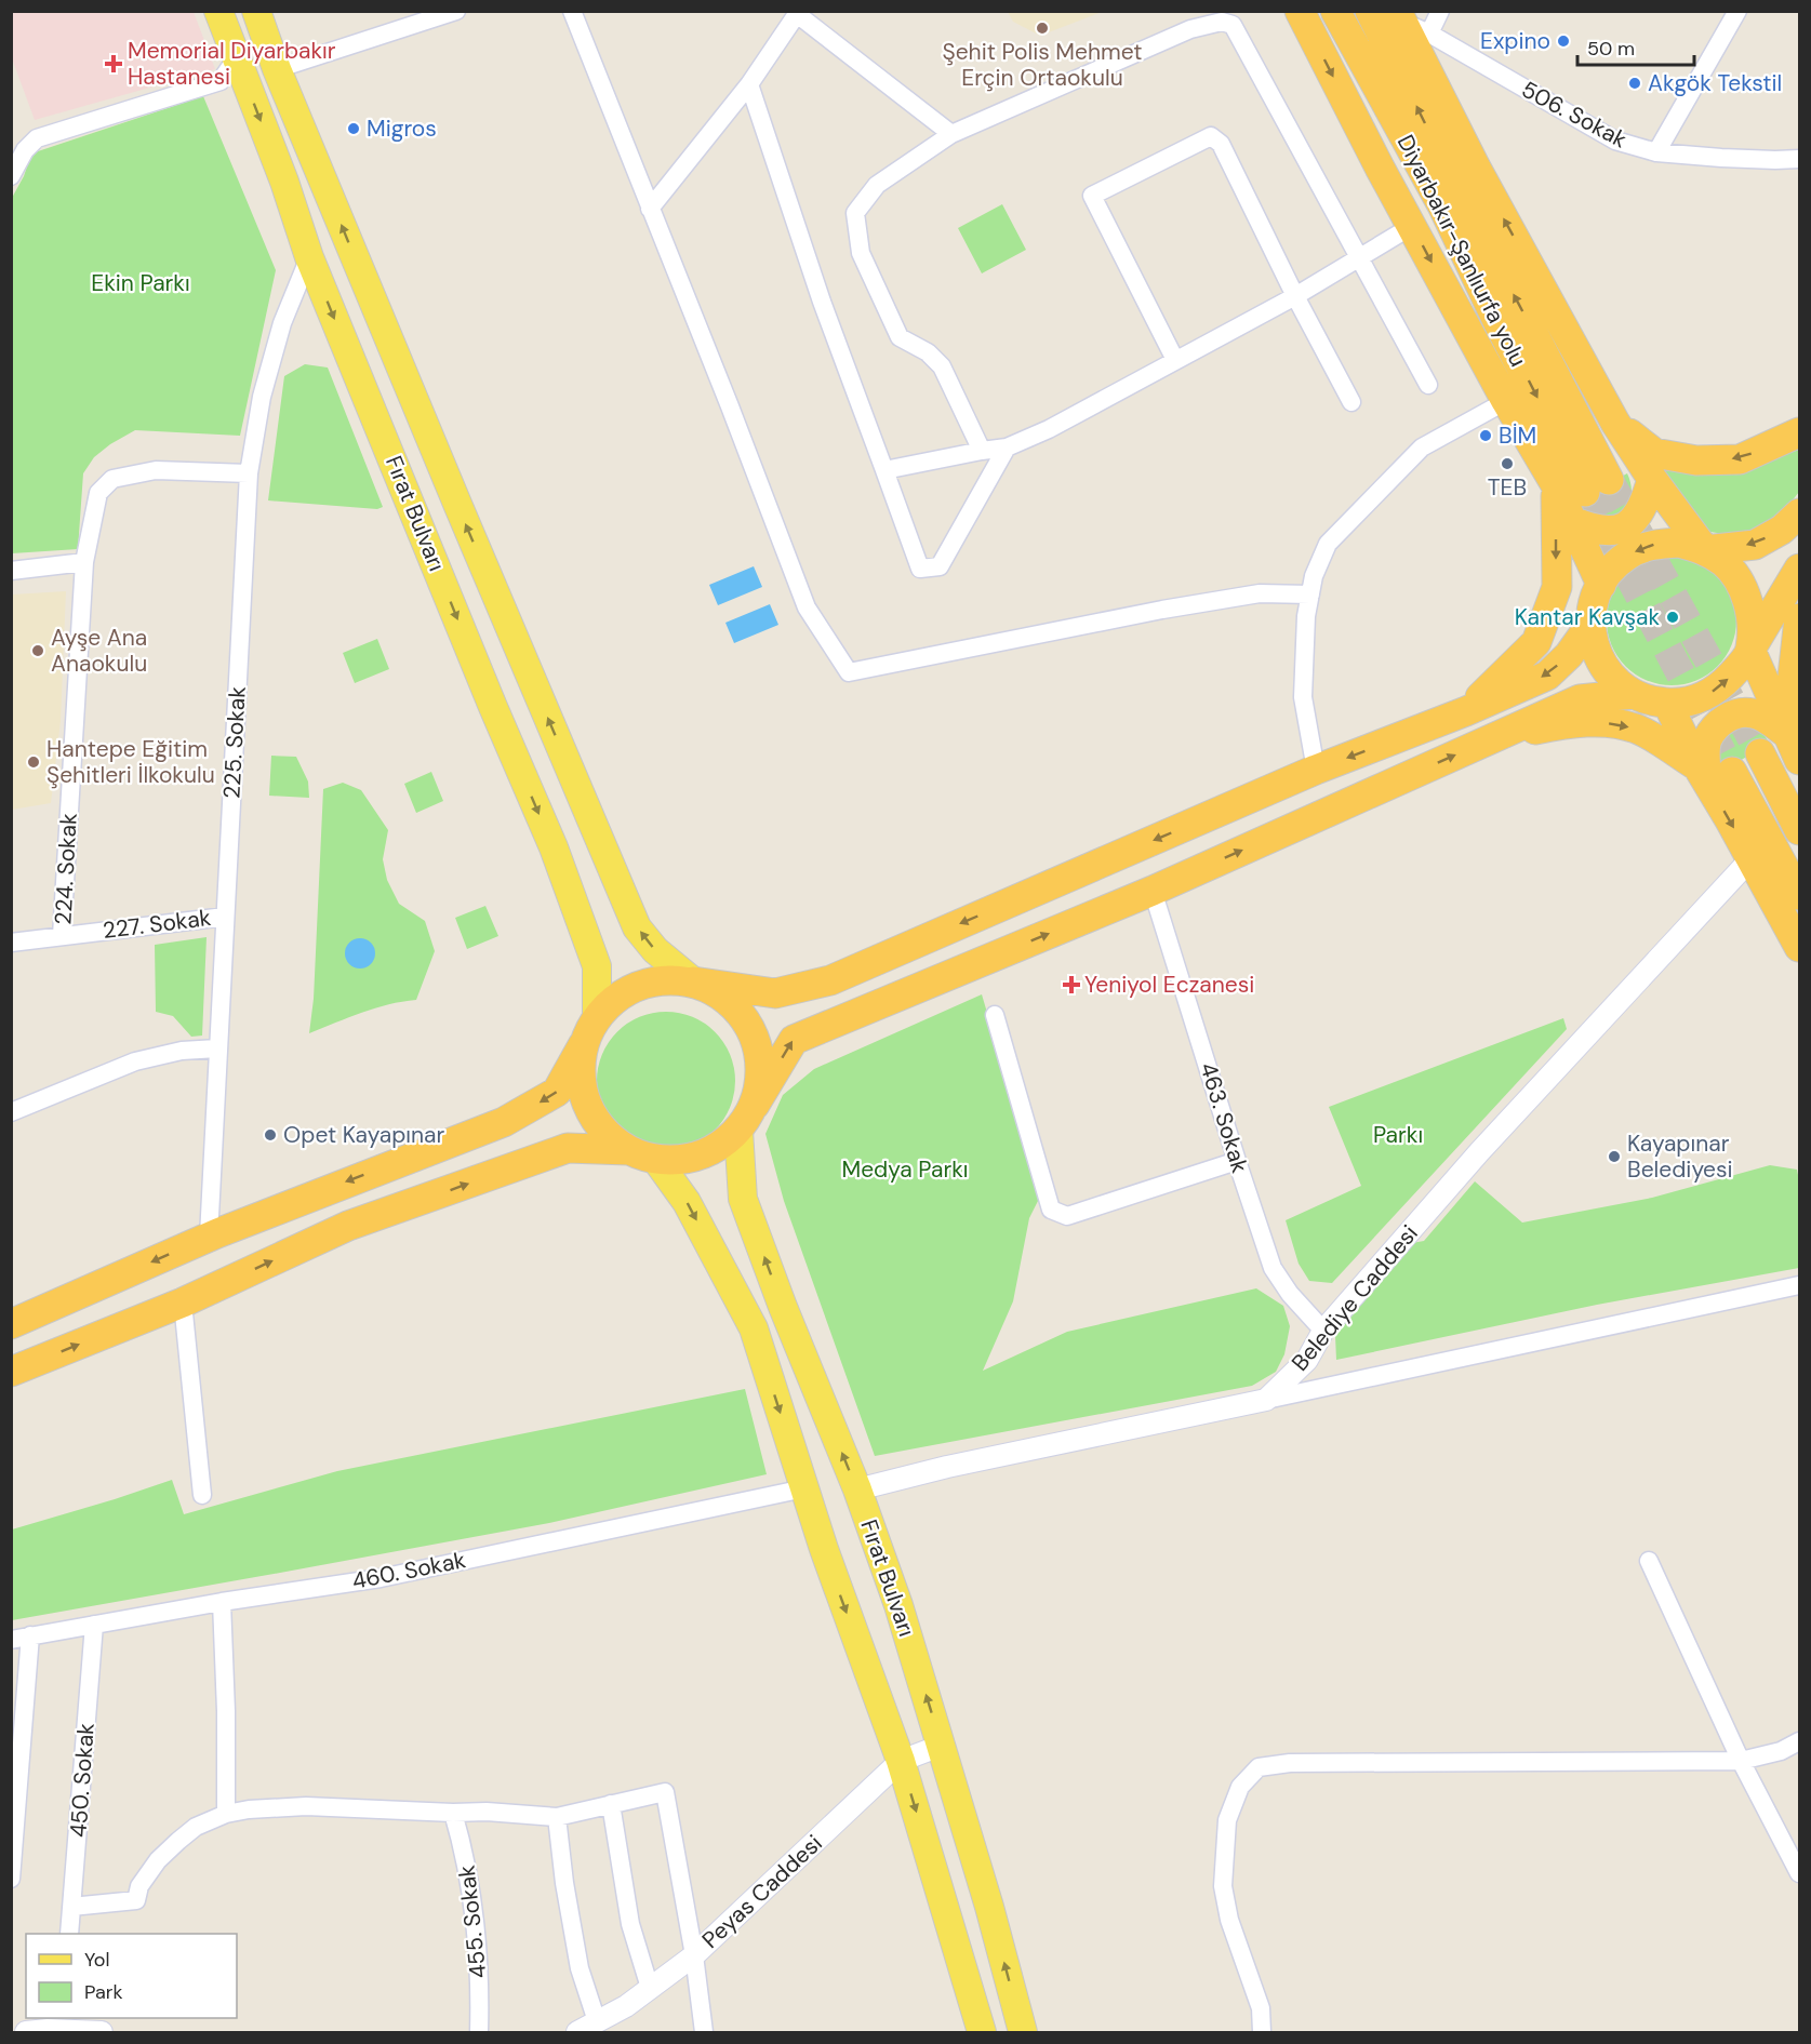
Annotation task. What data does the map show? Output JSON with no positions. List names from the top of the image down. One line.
{"streets":{"highway":["Diyarbakır-Şanlıurfa yolu"],"main road":["Fırat Bulvarı"],"street":["506. Sokak","225. Sokak","224. Sokak","227. Sokak","463. Sokak","Belediye Caddesi","460. Sokak","450. Sokak","Peyas Caddesi","455. Sokak"]},"crossings":[["Fırat Bulvarı","225. Sokak"],["Fırat Bulvarı","Peyas Caddesi"],["225. Sokak","224. Sokak"],["225. Sokak","227. Sokak"],["224. Sokak","227. Sokak"],["463. Sokak","Belediye Caddesi"],["460. Sokak","450. Sokak"]],"parks":["Ekin Parkı","Parkı","Medya Parkı"],"places":{"other":["Şehit Polis Mehmet Erçin Ortaokulu","Expino","Akgök Tekstil","Migros","BİM","TEB","Kantar Kavşak","Ayşe Ana Anaokulu","Hantepe Eğitim Şehitleri İlkokulu","Opet Kayapınar","Kayapınar Belediyesi"],"health":["Memorial Diyarbakır Hastanesi","Yeniyol Eczanesi"]},"legend":["Yol","Park"],"scale_bar":"50 m"}
